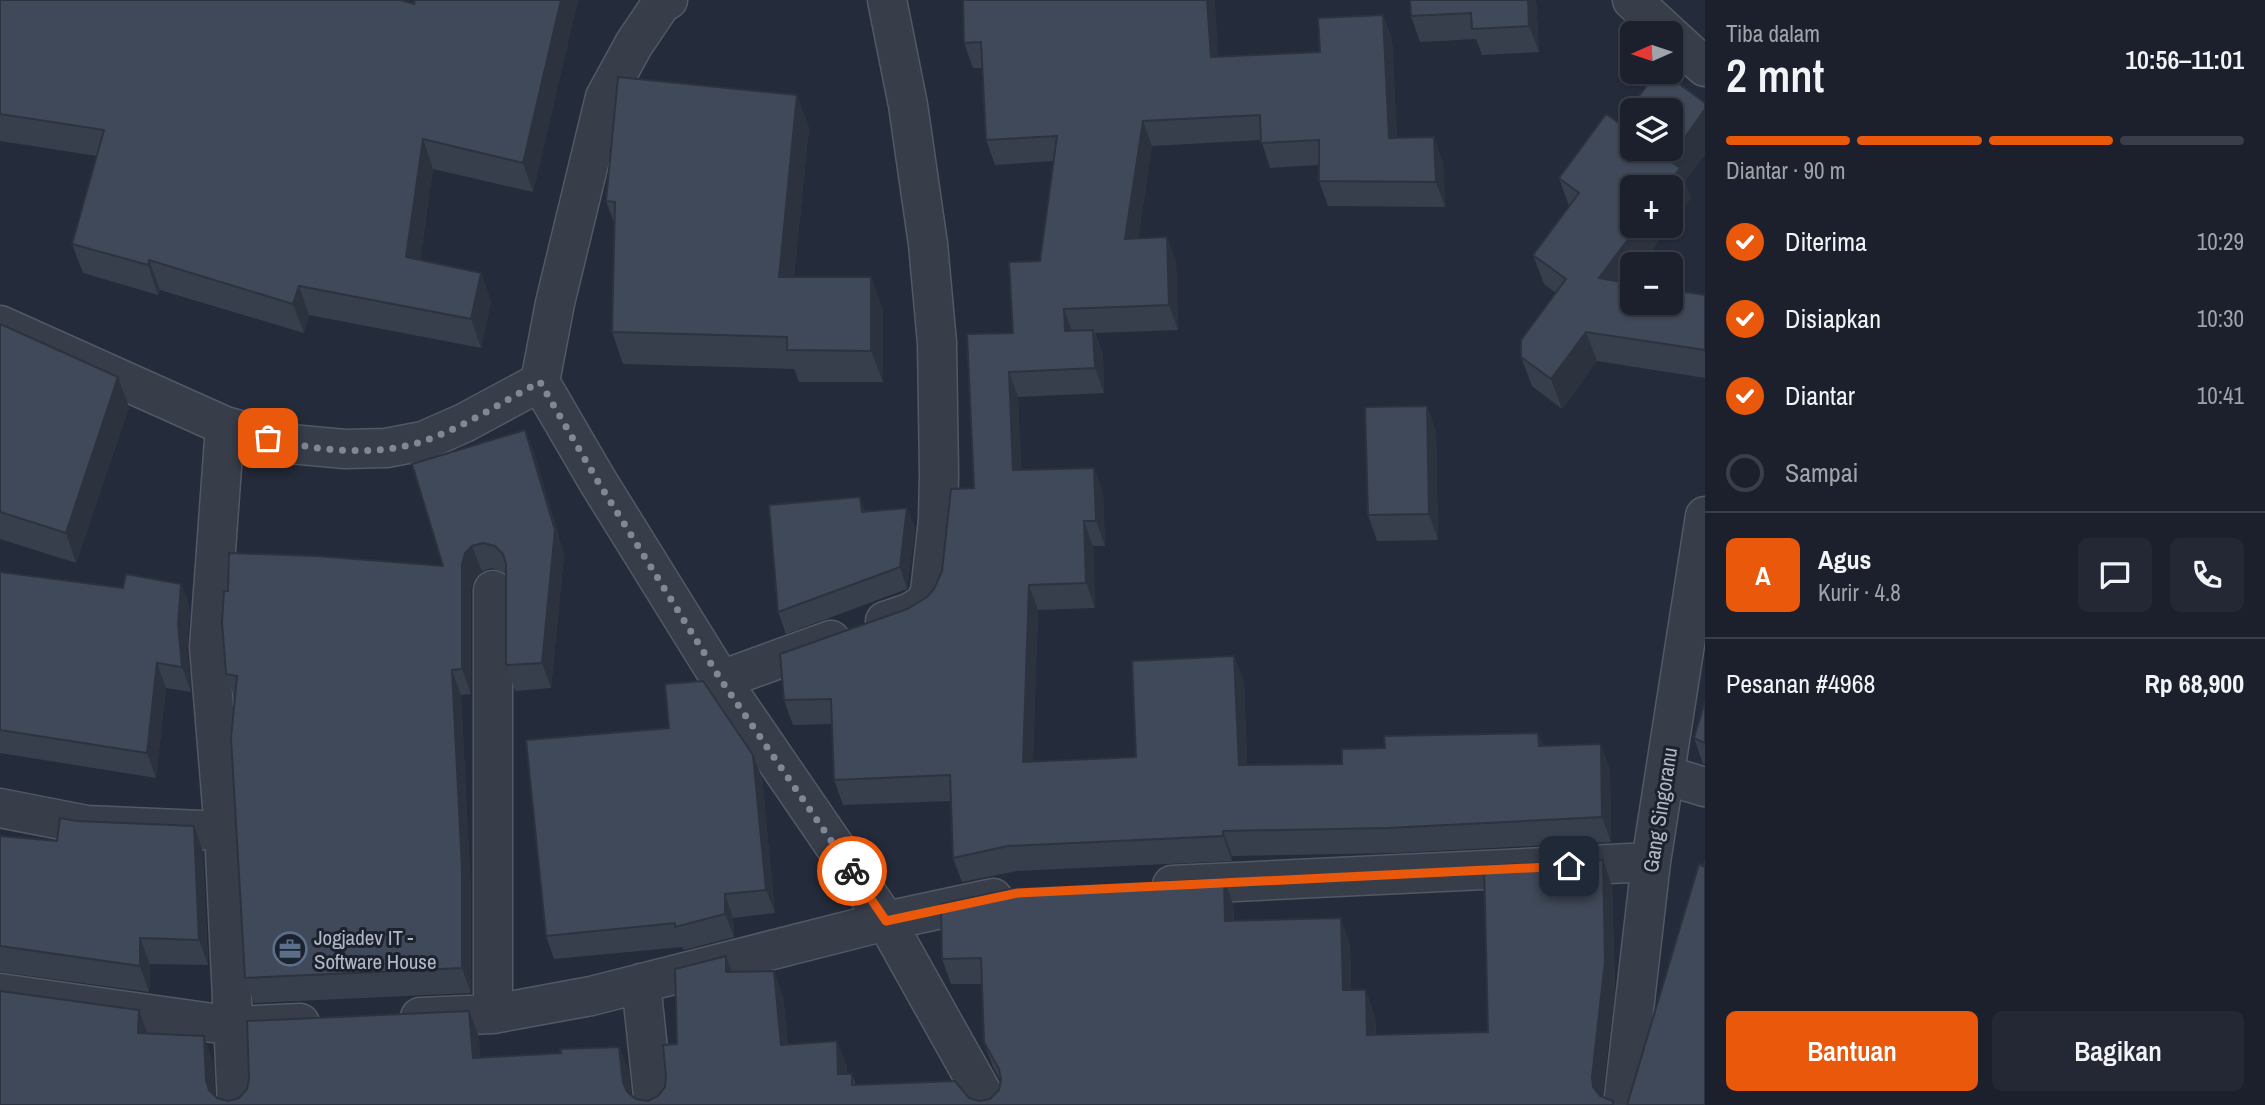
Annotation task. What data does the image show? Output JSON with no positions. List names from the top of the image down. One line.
{"streets":{"street":["Gang Singoranu"]},"places":{"office":["Jogjadev IT - Software House"]},"north":"left","page":{"heading":["2 mnt","Tiba dalam","10:56–11:01"],"panel":["Agus","Kurir · 4.8","Pesanan #4968","Rp 68,900"],"map_buttons":["+","−"],"bar":"Diantar · 90 m","list":[["Diterima","10:29"],["Disiapkan","10:30"],["Diantar","10:41"],"Sampai"],"round":"A","buttons":["Bantuan","Bagikan"]}}
